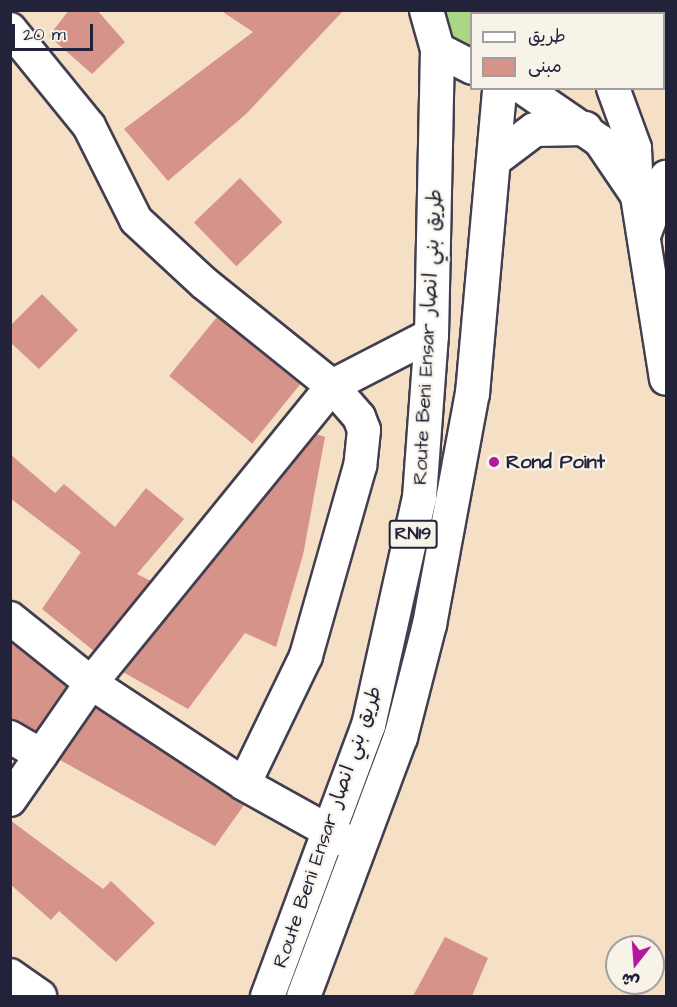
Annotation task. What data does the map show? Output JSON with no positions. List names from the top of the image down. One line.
{"streets":{"highway":["Route Beni Ensar طريق بني انصار","RN19"]},"crossings":[["Route Beni Ensar طريق بني انصار","RN19"]],"places":["Rond Point"],"legend":["طريق","مبنى"],"scale_bar":"20 m","north":"bottom"}
